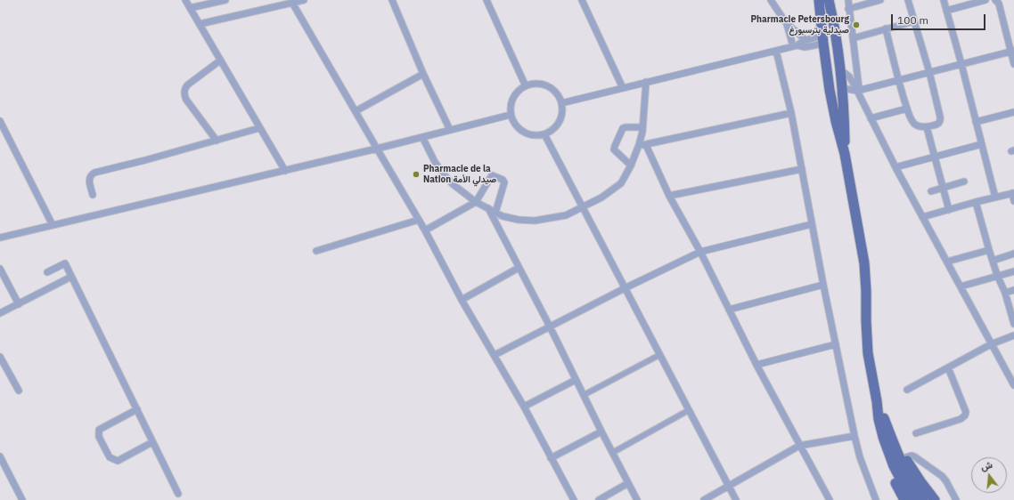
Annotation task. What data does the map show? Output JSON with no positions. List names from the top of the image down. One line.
{"places":["Pharmacie Petersbourg صيدلية بترسبورغ","Pharmacie de la Nation صيدلي الأمة"],"scale_bar":"100 m","north":"top"}
